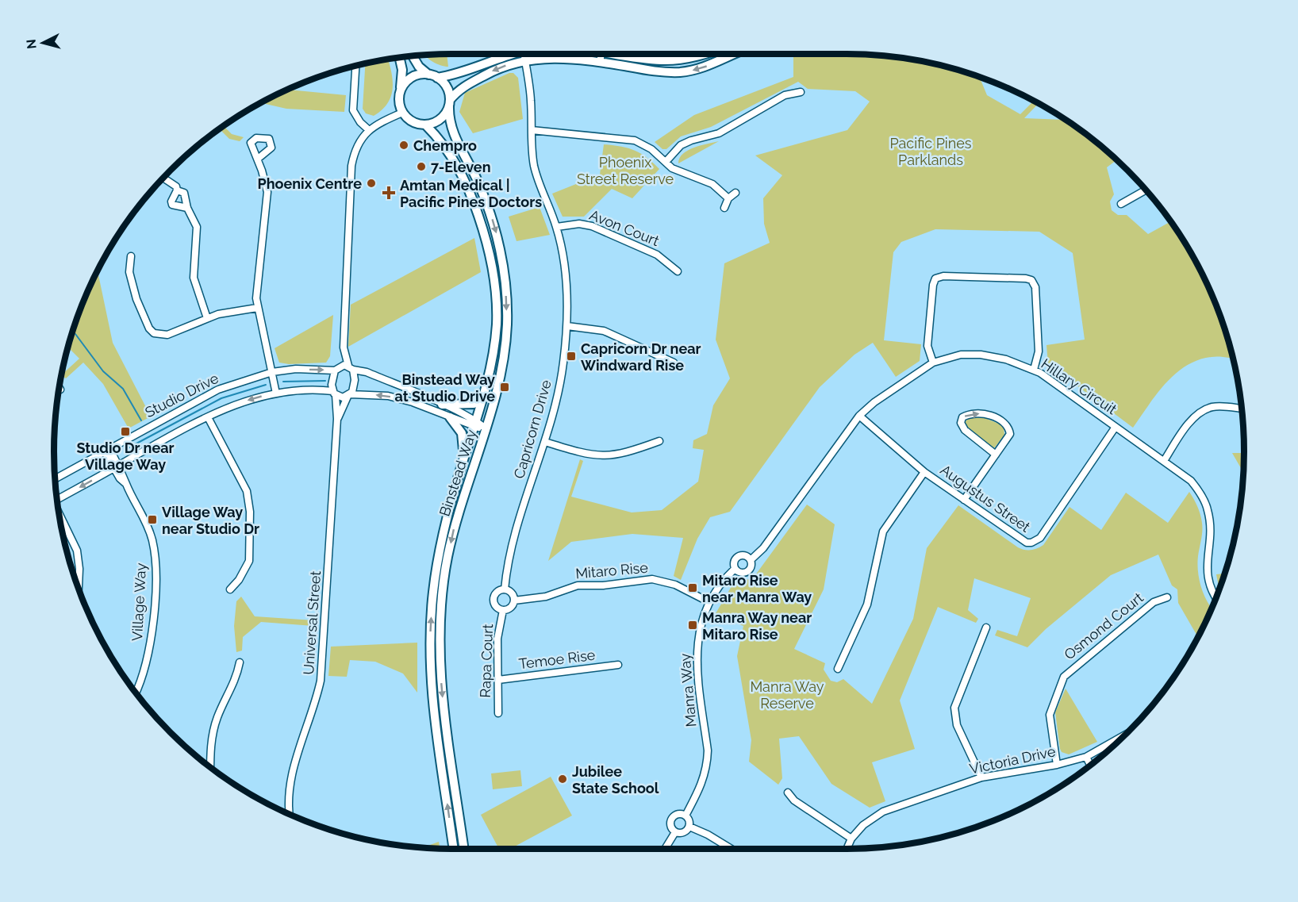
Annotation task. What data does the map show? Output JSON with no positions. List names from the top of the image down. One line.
{"streets":{"main road":["Binstead Way"],"street":["Avon Court","Hillary Circuit","Studio Drive","Capricorn Drive","Augustus Street","Mitaro Rise","Village Way","Universal Street","Osmond Court","Temoe Rise","Rapa Court","Manra Way","Victoria Drive"]},"crossings":[["Avon Court","Capricorn Drive"],["Hillary Circuit","Augustus Street"],["Hillary Circuit","Manra Way"],["Studio Drive","Village Way"],["Studio Drive","Universal Street"],["Capricorn Drive","Mitaro Rise"],["Capricorn Drive","Rapa Court"],["Mitaro Rise","Rapa Court"],["Mitaro Rise","Manra Way"],["Osmond Court","Victoria Drive"],["Temoe Rise","Rapa Court"]],"parks":["Pacific Pines Parklands","Phoenix Street Reserve","Manra Way Reserve"],"places":{"other":["Chempro","7-Eleven","Phoenix Centre","Jubilee State School"],"health":["Amtan Medical | Pacific Pines Doctors"],"transit":["Capricorn Dr near Windward Rise","Binstead Way at Studio Drive","Studio Dr near Village Way","Village Way near Studio Dr","Mitaro Rise near Manra Way","Manra Way near Mitaro Rise"]},"north":"left"}
